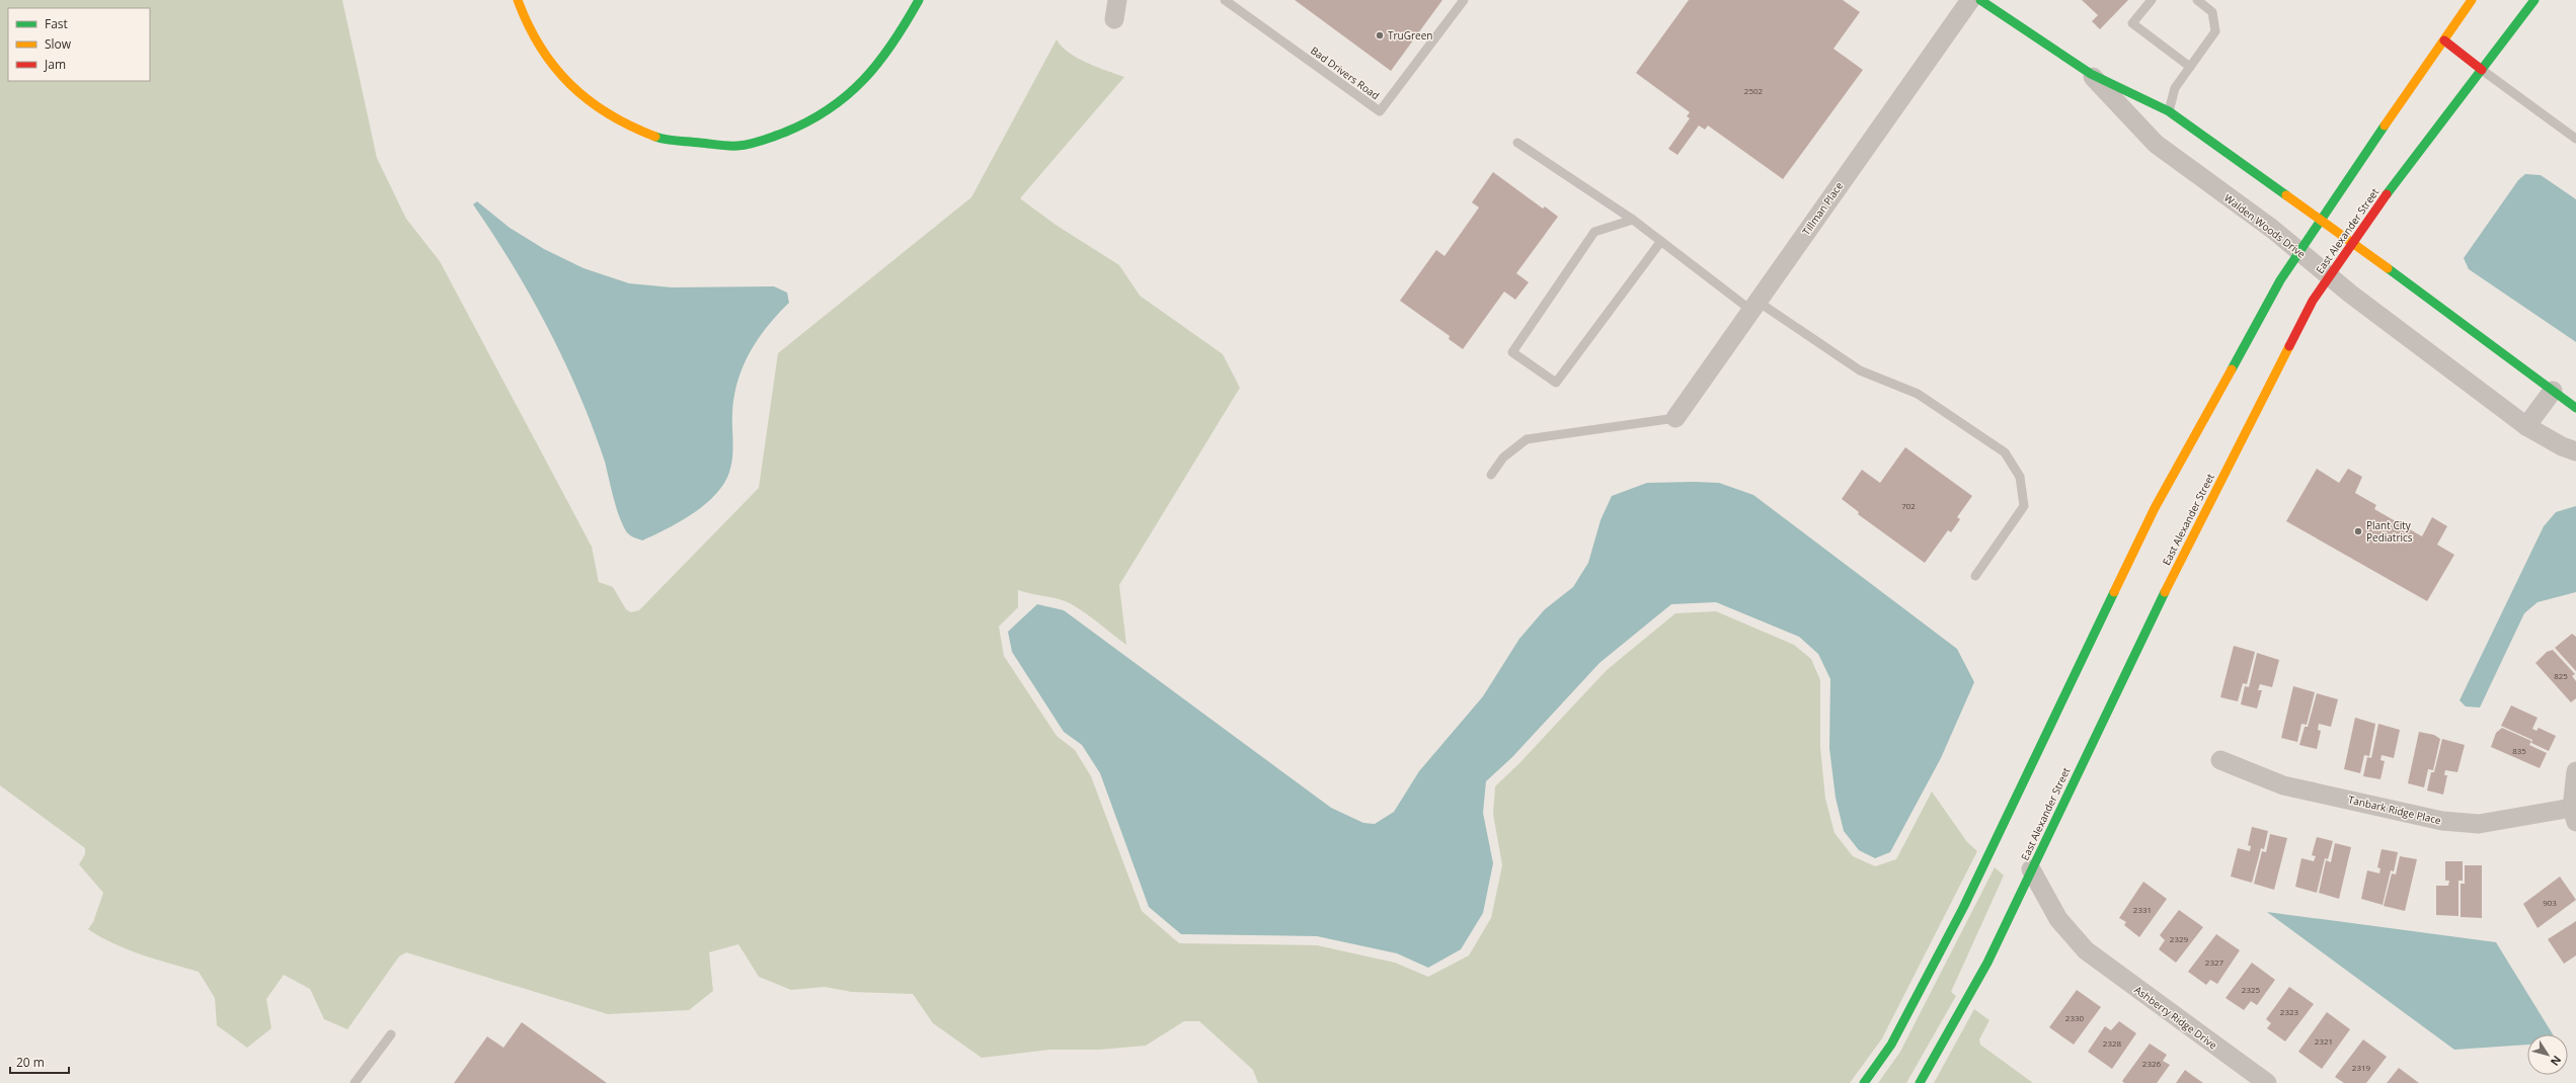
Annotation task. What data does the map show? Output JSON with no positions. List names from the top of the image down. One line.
{"streets":{"main road":["Walden Woods Drive","East Alexander Street"],"street":["Tillman Place","Tanbark Ridge Place","Ashberry Ridge Drive"],"lane":["Bad Drivers Road"]},"crossings":[["Walden Woods Drive","East Alexander Street"],["East Alexander Street","Ashberry Ridge Drive"]],"places":["TruGreen","Plant City Pediatrics"],"house_numbers":["2502","702","825","835","903","2331","2329","2327","2325","2323","2330","2321","2328","2326","2319"],"legend":["Fast","Slow","Jam"],"scale_bar":"20 m","north":"bottom right"}
